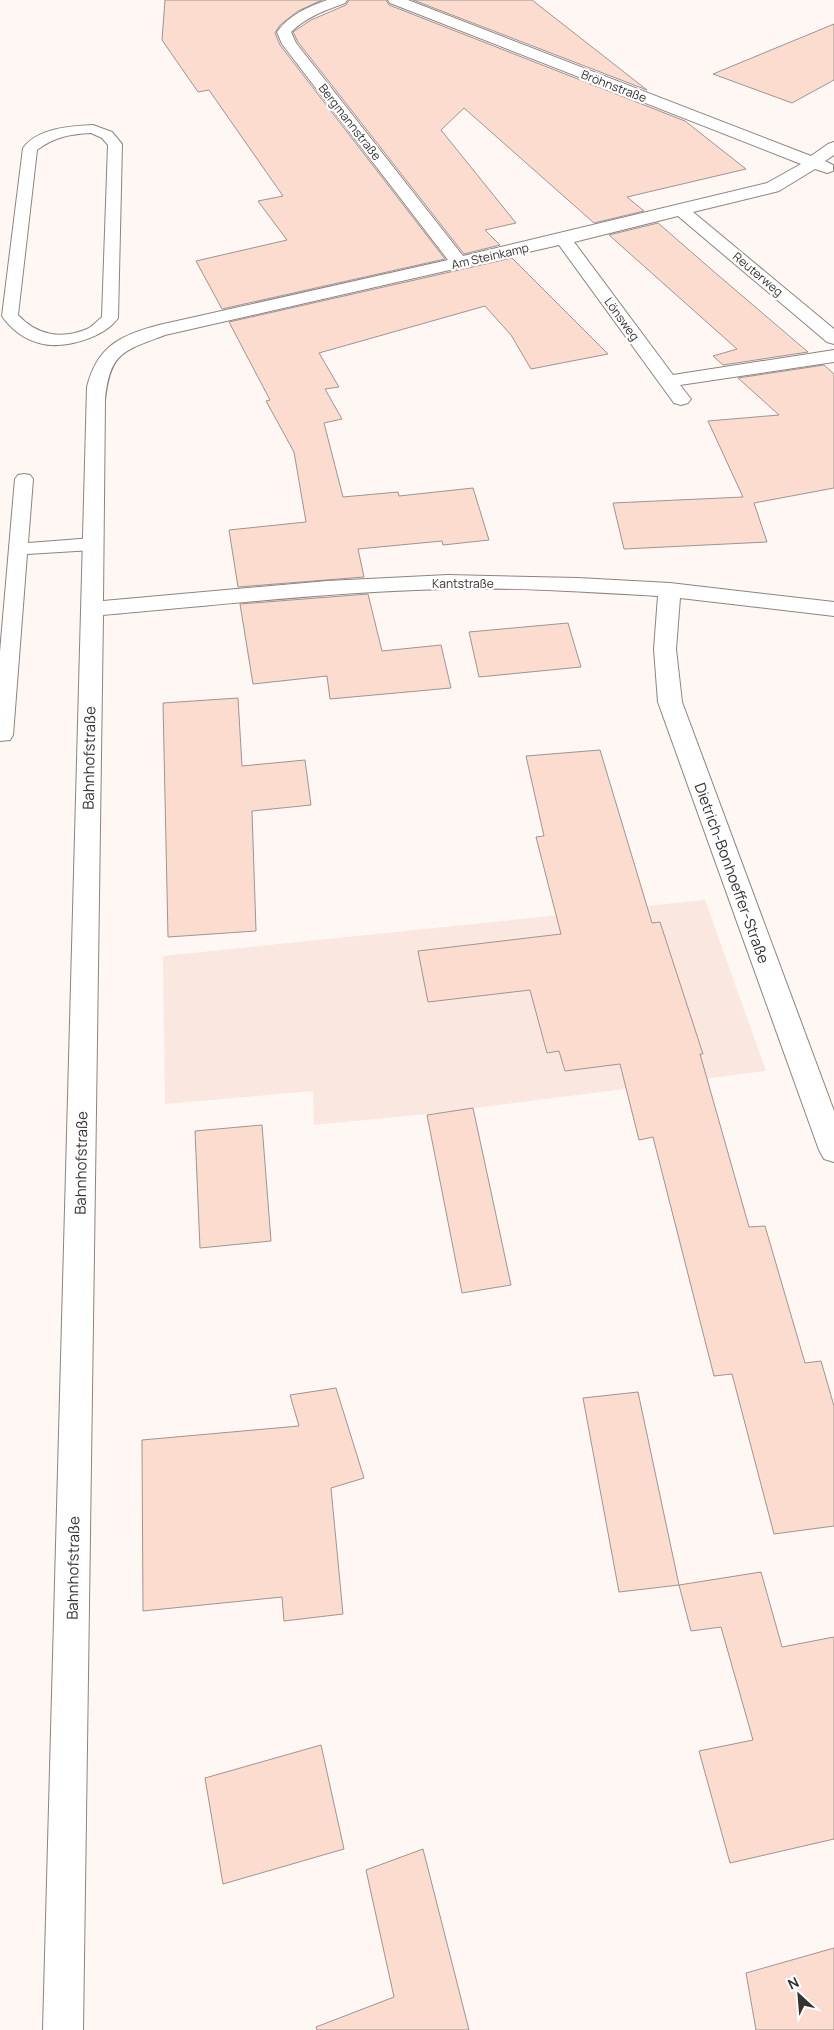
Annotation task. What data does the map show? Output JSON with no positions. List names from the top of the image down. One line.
{"streets":{"street":["Bröhnstraße","Bergmannstraße","Am Steinkamp","Reuterweg","Lönsweg","Kantstraße","Bahnhofstraße","Dietrich-Bonhoeffer-Straße"]},"crossings":[["Bröhnstraße","Am Steinkamp"],["Bergmannstraße","Am Steinkamp"],["Am Steinkamp","Reuterweg"],["Am Steinkamp","Lönsweg"],["Am Steinkamp","Bahnhofstraße"],["Kantstraße","Bahnhofstraße"],["Kantstraße","Dietrich-Bonhoeffer-Straße"]],"north":"top left"}
